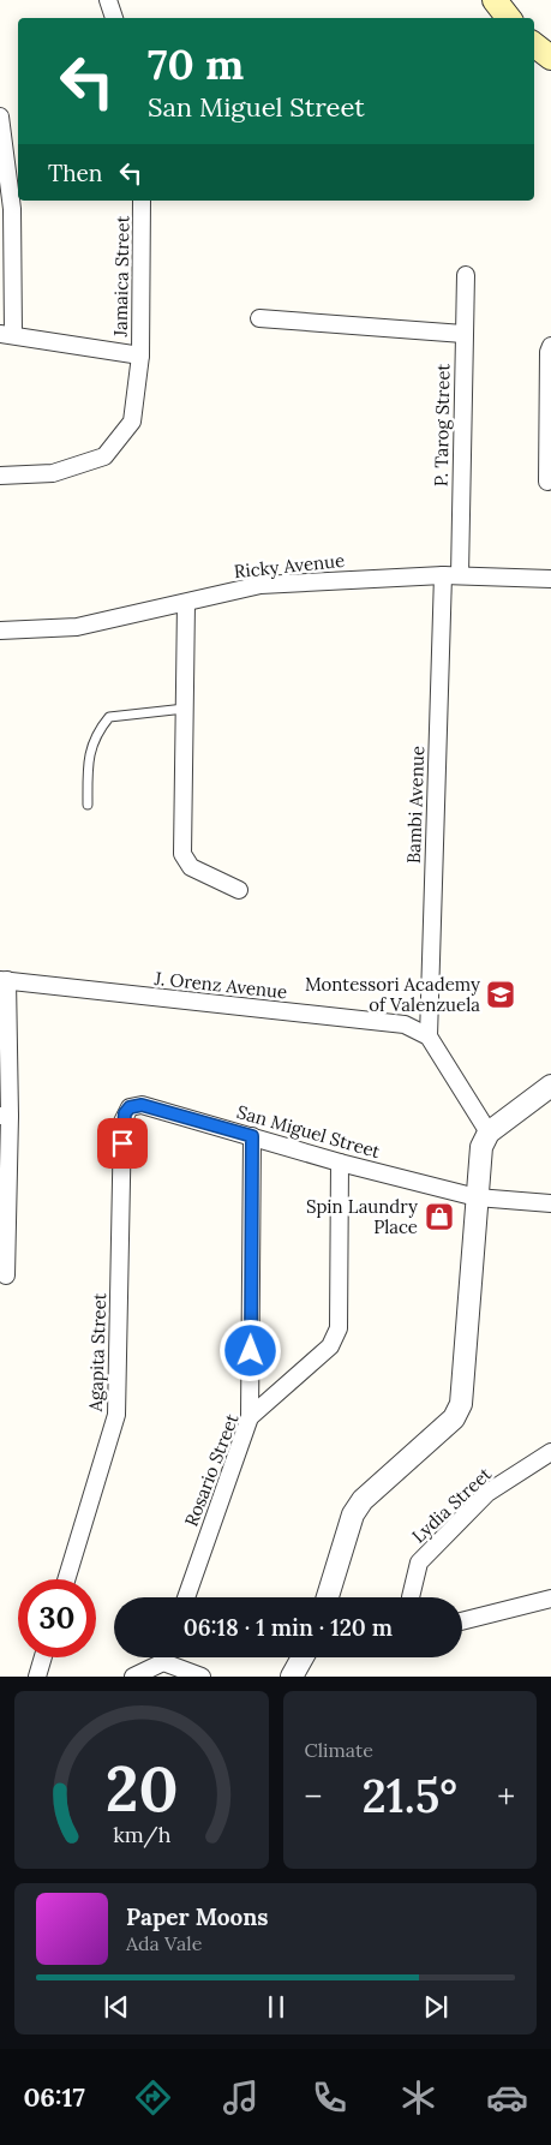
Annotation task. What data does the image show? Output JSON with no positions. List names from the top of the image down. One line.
{"streets":{"street":["Jamaica Street","P. Tarog Street","Ricky Avenue","Bambi Avenue","J. Orenz Avenue","San Miguel Street","Agapita Street","Rosario Street","Lydia Street"]},"crossings":[["P. Tarog Street","Ricky Avenue"],["P. Tarog Street","Bambi Avenue"],["Ricky Avenue","Bambi Avenue"],["Bambi Avenue","J. Orenz Avenue"],["San Miguel Street","Agapita Street"],["San Miguel Street","Rosario Street"]],"places":{"school or university":["Montessori Academy of Valenzuela"],"shop":["Spin Laundry Place"]},"page":{"turn":["70 m","San Miguel Street"],"then":"Then","limit":"30","trip":"06:18 · 1 min · 120 m","tile":"Climate","heat":["−","21.5°","+"],"song":["Paper Moons","Ada Vale"],"tabs":"06:17","gauge":["20","km/h"]}}
